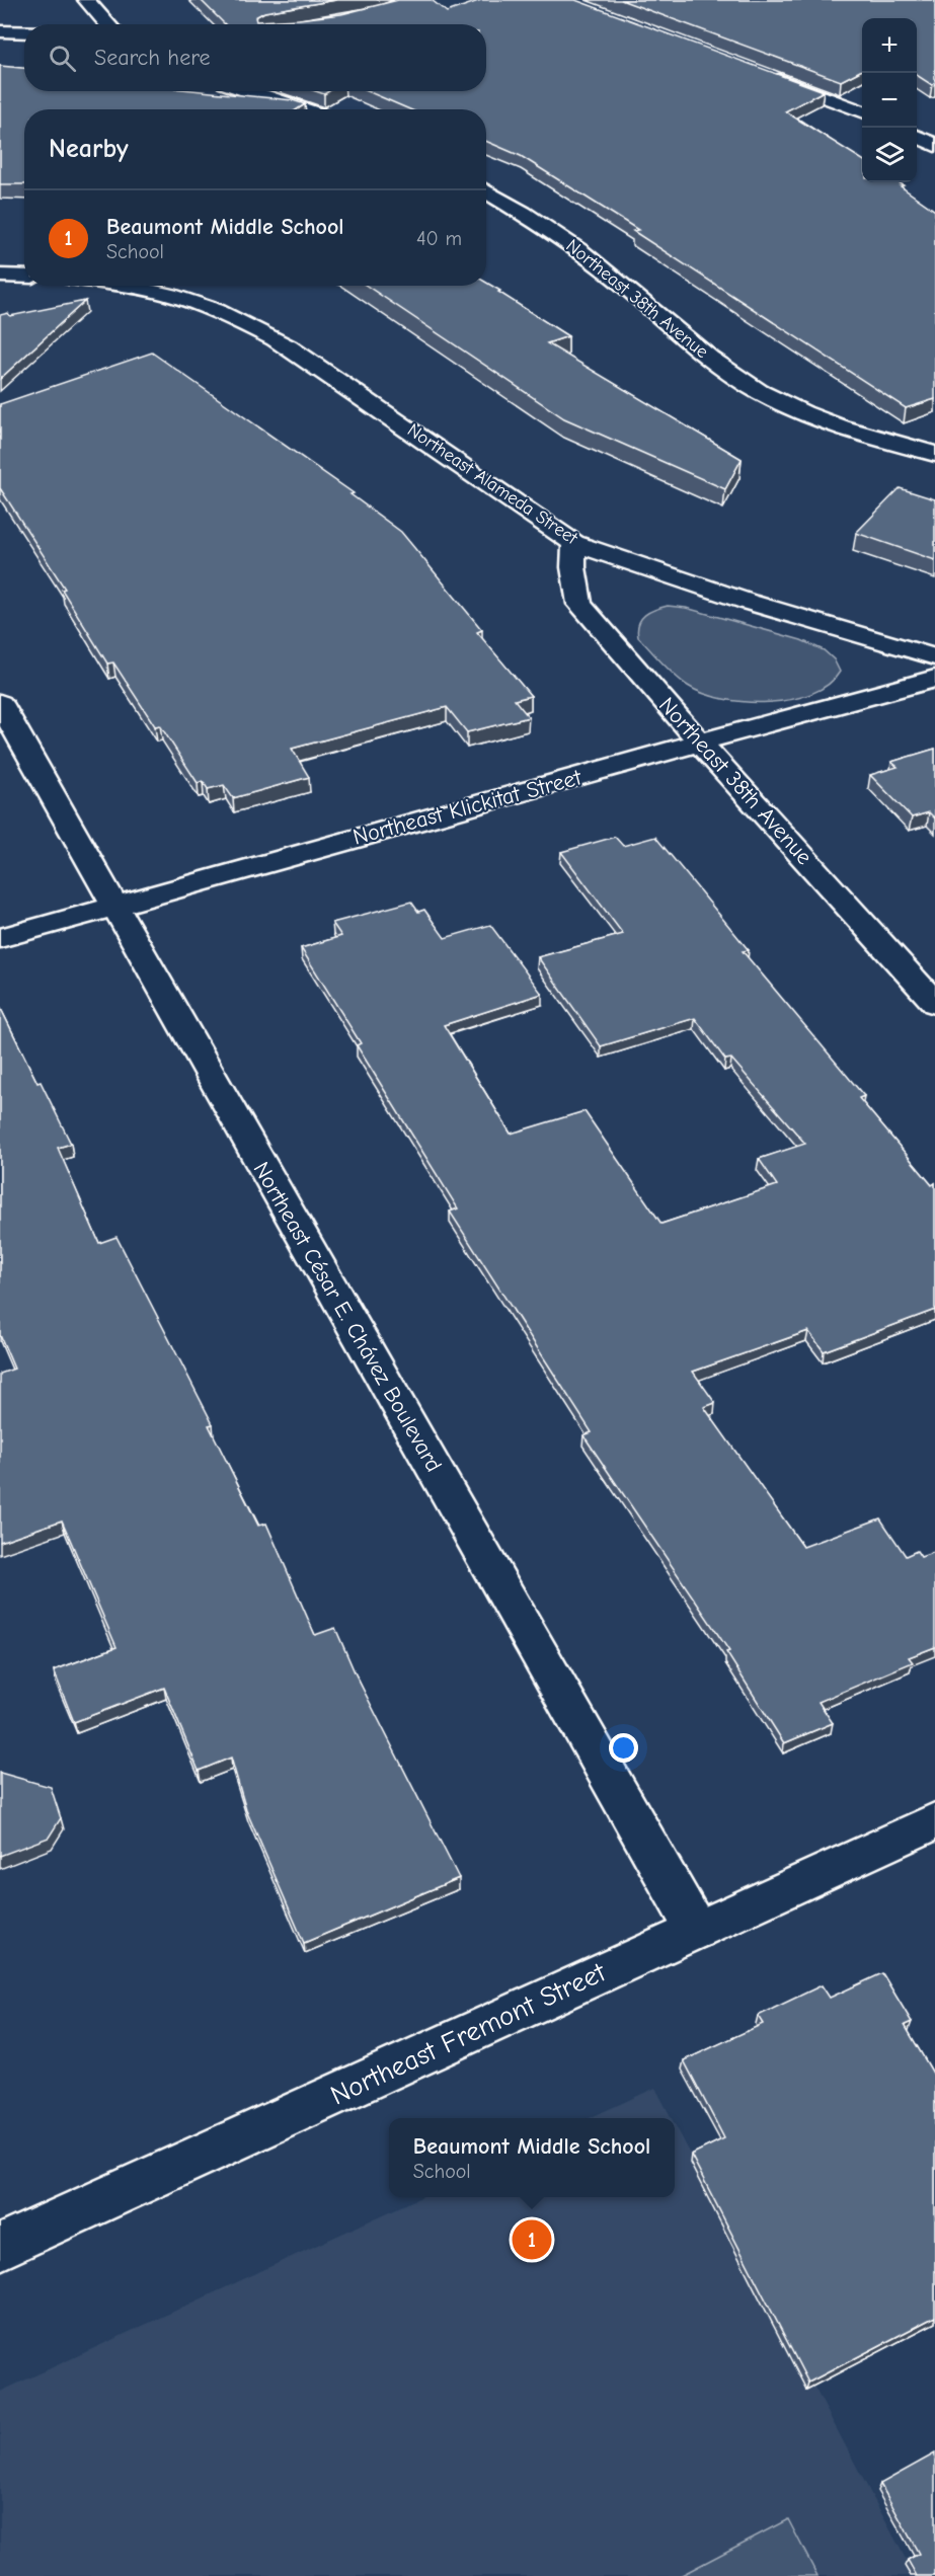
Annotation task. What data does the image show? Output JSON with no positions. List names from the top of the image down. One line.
{"streets":{"street":["Northeast 38th Avenue","Northeast Alameda Street","Northeast Klickitat Street","Northeast César E. Chávez Boulevard","Northeast Fremont Street"]},"crossings":[["Northeast 38th Avenue","Northeast Alameda Street"],["Northeast 38th Avenue","Northeast Klickitat Street"],["Northeast Klickitat Street","Northeast César E. Chávez Boulevard"],["Northeast César E. Chávez Boulevard","Northeast Fremont Street"]],"page":{"map_buttons":["+","−"],"search":"Search here","heading":"Nearby","list":[{"mark":"1","name":"Beaumont Middle School","note":"School","value":"40 m"}],"popup":["Beaumont Middle School","School"],"pins":"1"}}
